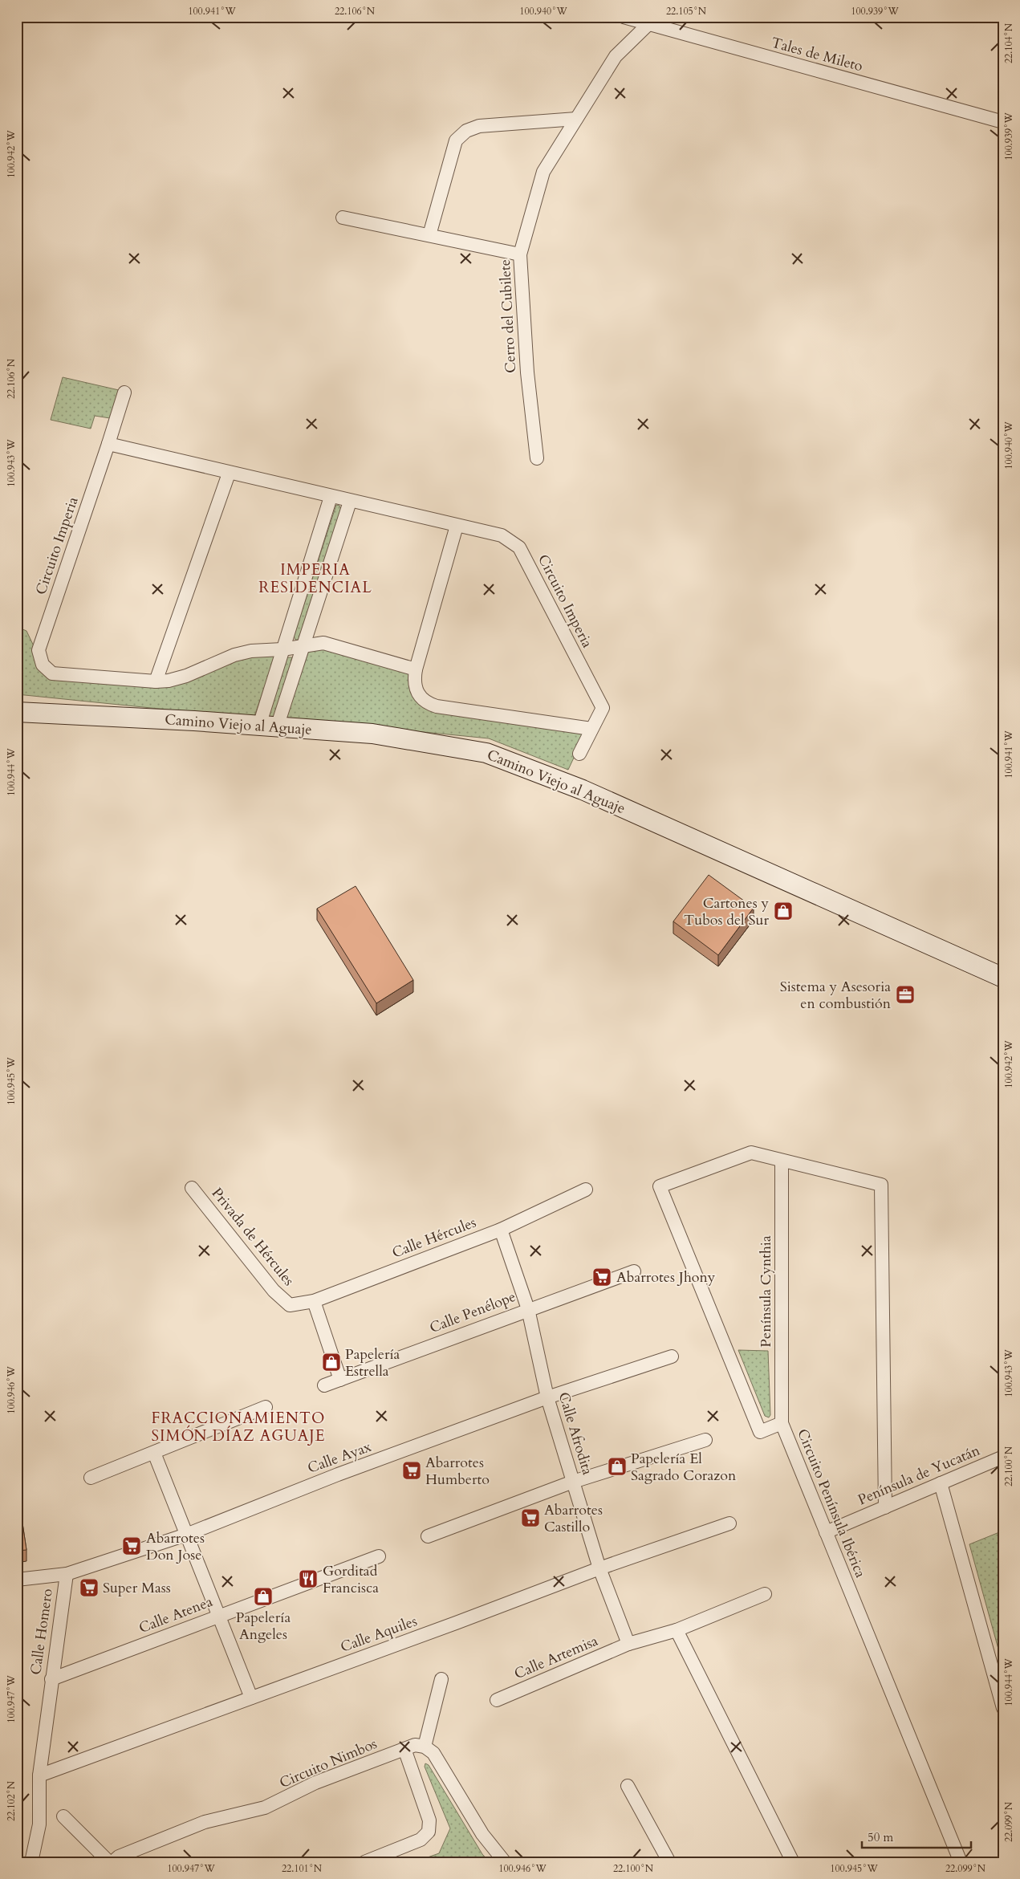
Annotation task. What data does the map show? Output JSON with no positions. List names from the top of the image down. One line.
{"streets":{"street":["Tales de Mileto","Cerro del Cubilete","Circuito Imperia","Camino Viejo al Aguaje","Privada de Hércules","Calle Hércules","Península Cynthia","Calle Penélope","Calle Afrodita","Calle Ayax","Península de Yucatán","Circuito Península Ibérica","Calle Atenea","Calle Homero","Calle Aquiles","Calle Artemisa","Circuito Nimbos"]},"crossings":[["Tales de Mileto","Cerro del Cubilete"],["Privada de Hércules","Calle Hércules"],["Calle Hércules","Calle Afrodita"],["Península Cynthia","Circuito Península Ibérica"],["Calle Penélope","Calle Afrodita"],["Calle Afrodita","Calle Ayax"],["Calle Afrodita","Calle Aquiles"],["Calle Afrodita","Calle Artemisa"],["Calle Ayax","Calle Homero"],["Península de Yucatán","Circuito Península Ibérica"],["Calle Atenea","Calle Homero"],["Calle Homero","Calle Aquiles"]],"districts":["IMPERIA RESIDENCIAL","FRACCIONAMIENTO SIMÓN DÍAZ AGUAJE"],"places":{"shop":["Cartones y Tubos del Sur","Papelería Estrella","Papelería El Sagrado Corazon","Papelería Angeles"],"office":["Sistema y Asesoria en combustión"],"supermarket":["Abarrotes Jhony","Abarrotes Humberto","Abarrotes Castillo","Abarrotes Don Jose","Super Mass"],"restaurant":["Gorditad Francisca"]},"scale_bar":"50 m","coordinates":["100.941°W","22.106°N","100.940°W","22.105°N","100.939°W","22.104°N","100.942°W","100.943°W","100.944°W","100.945°W","100.946°W","22.100°N","100.947°W","22.102°N","22.099°N","22.101°N"]}
